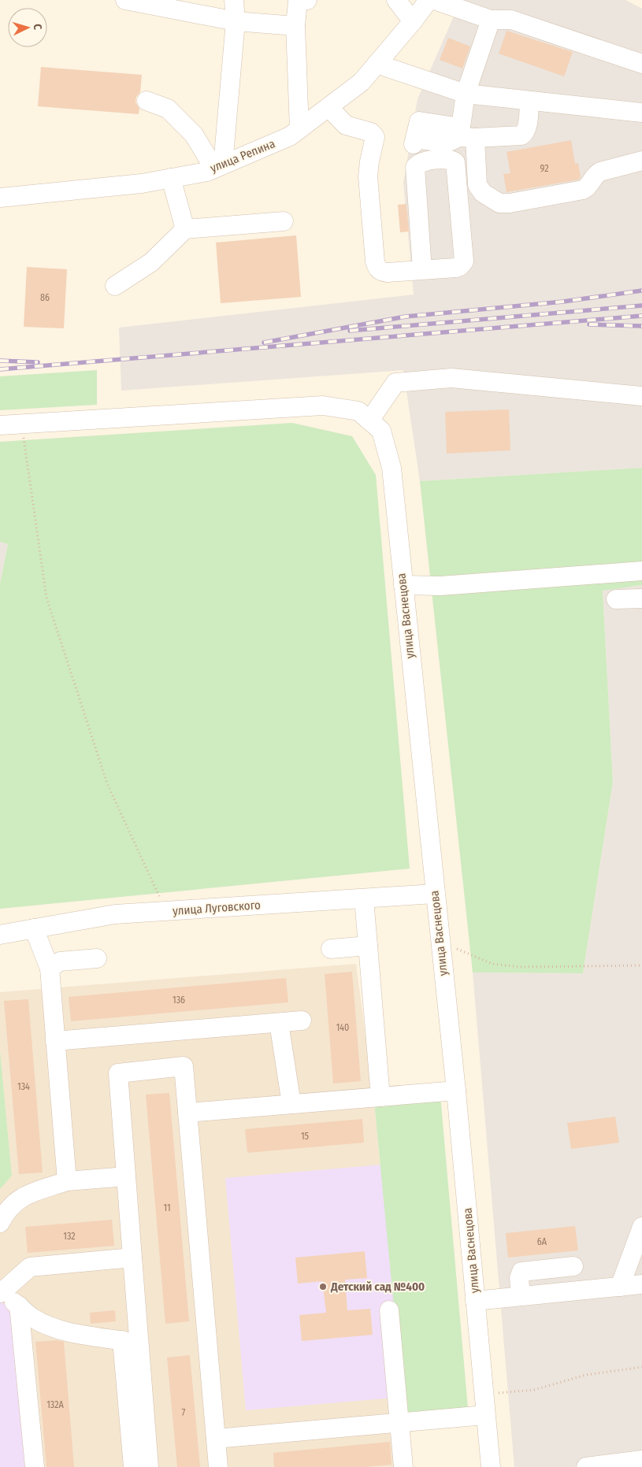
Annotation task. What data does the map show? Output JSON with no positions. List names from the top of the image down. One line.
{"streets":{"street":["улица Репина","улица Васнецова","улица Луговского"]},"crossings":[["улица Васнецова","улица Луговского"]],"places":["Детский сад №400"],"house_numbers":["92","86","136","140","134","15","11","132","6А","132А","7"],"north":"right"}
